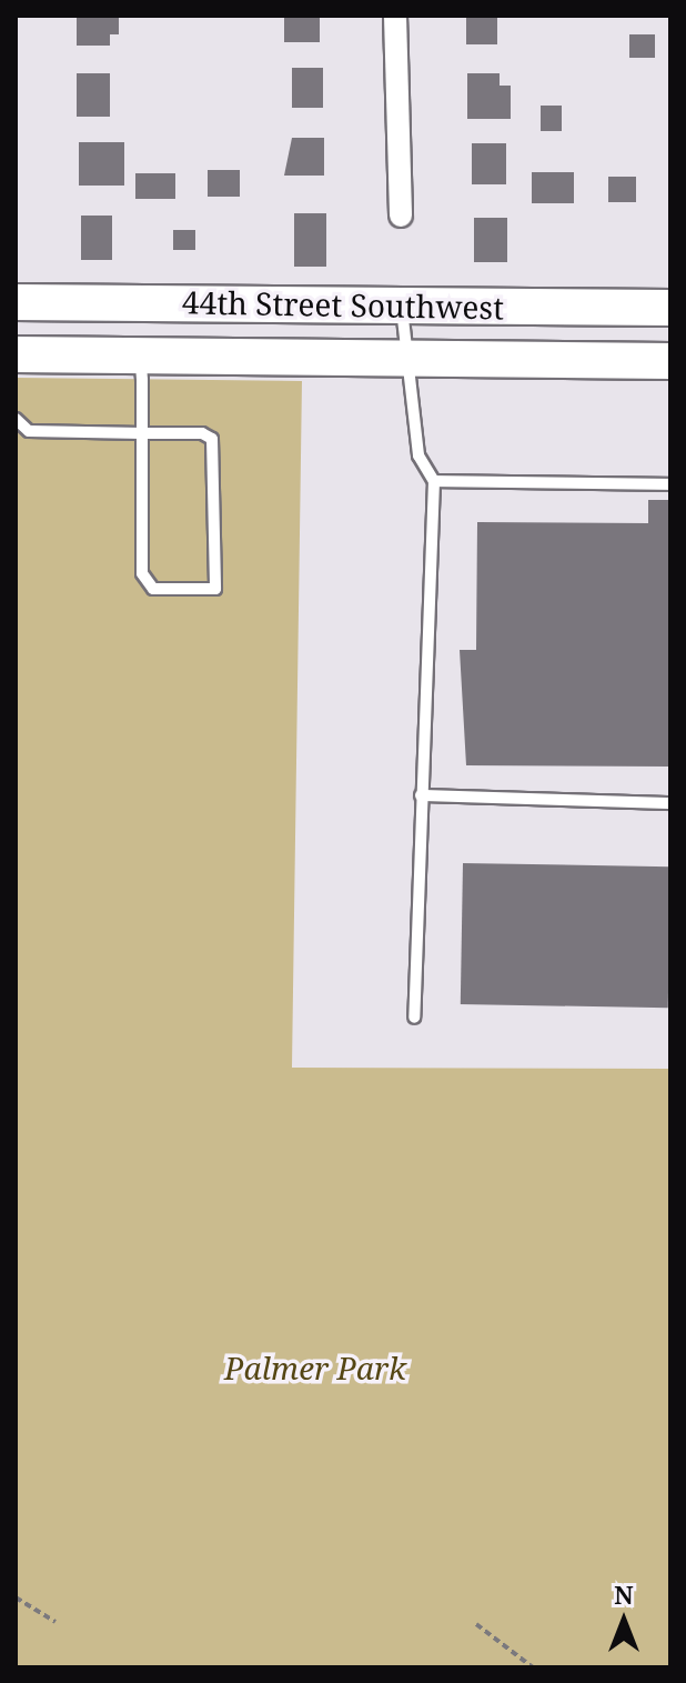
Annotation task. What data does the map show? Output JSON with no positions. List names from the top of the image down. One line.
{"streets":{"main road":["44th Street Southwest"]},"parks":["Palmer Park"],"north":"top"}
